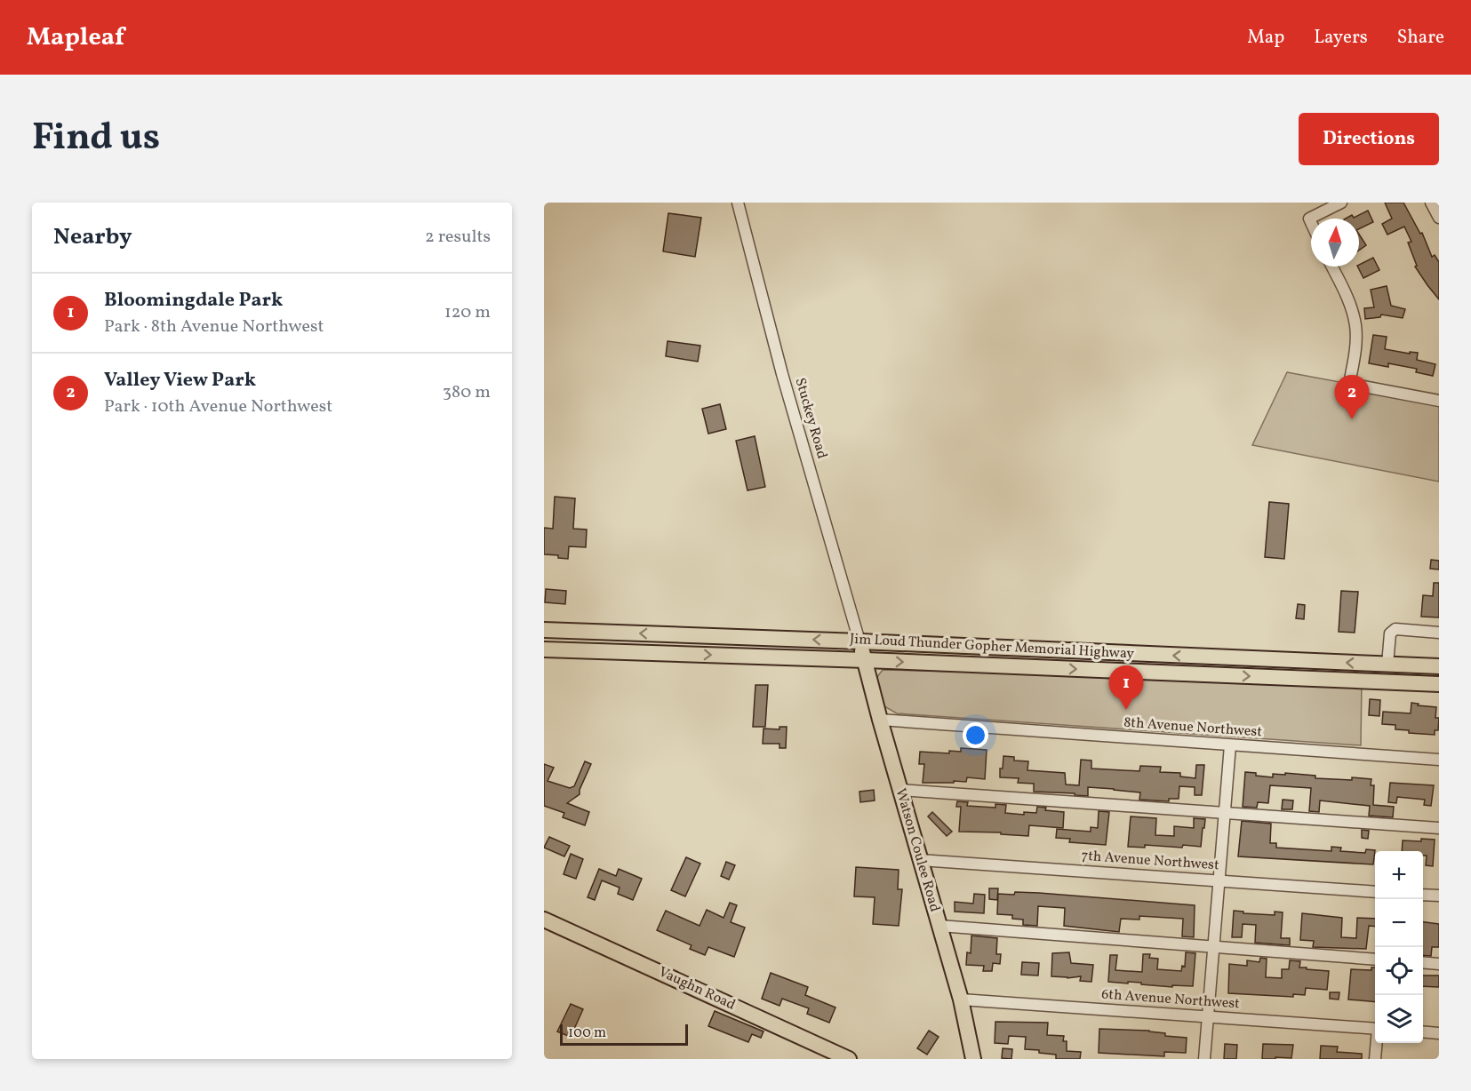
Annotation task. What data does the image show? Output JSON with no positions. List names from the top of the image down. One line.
{"streets":{"main road":["Jim Loud Thunder Gopher Memorial Highway","Watson Coulee Road","Vaughn Road"],"street":["Stuckey Road","8th Avenue Northwest","7th Avenue Northwest","6th Avenue Northwest"]},"crossings":[["Stuckey Road","Jim Loud Thunder Gopher Memorial Highway"],["Stuckey Road","Watson Coulee Road"],["Jim Loud Thunder Gopher Memorial Highway","Watson Coulee Road"],["8th Avenue Northwest","Watson Coulee Road"],["Watson Coulee Road","7th Avenue Northwest"],["Watson Coulee Road","6th Avenue Northwest"]],"scale_bar":"100 m","north":"top","page":{"header":"Mapleaf","nav":["Map","Layers","Share"],"title":"Find us","buttons":"Directions","heading":["Nearby","2 results"],"list":[{"mark":"1","name":"Bloomingdale Park","note":"Park · 8th Avenue Northwest","value":"120 m"},{"mark":"2","name":"Valley View Park","note":"Park · 10th Avenue Northwest","value":"380 m"}],"pins":["2","1"],"map_buttons":["+","−"],"scale":"100 m"}}
